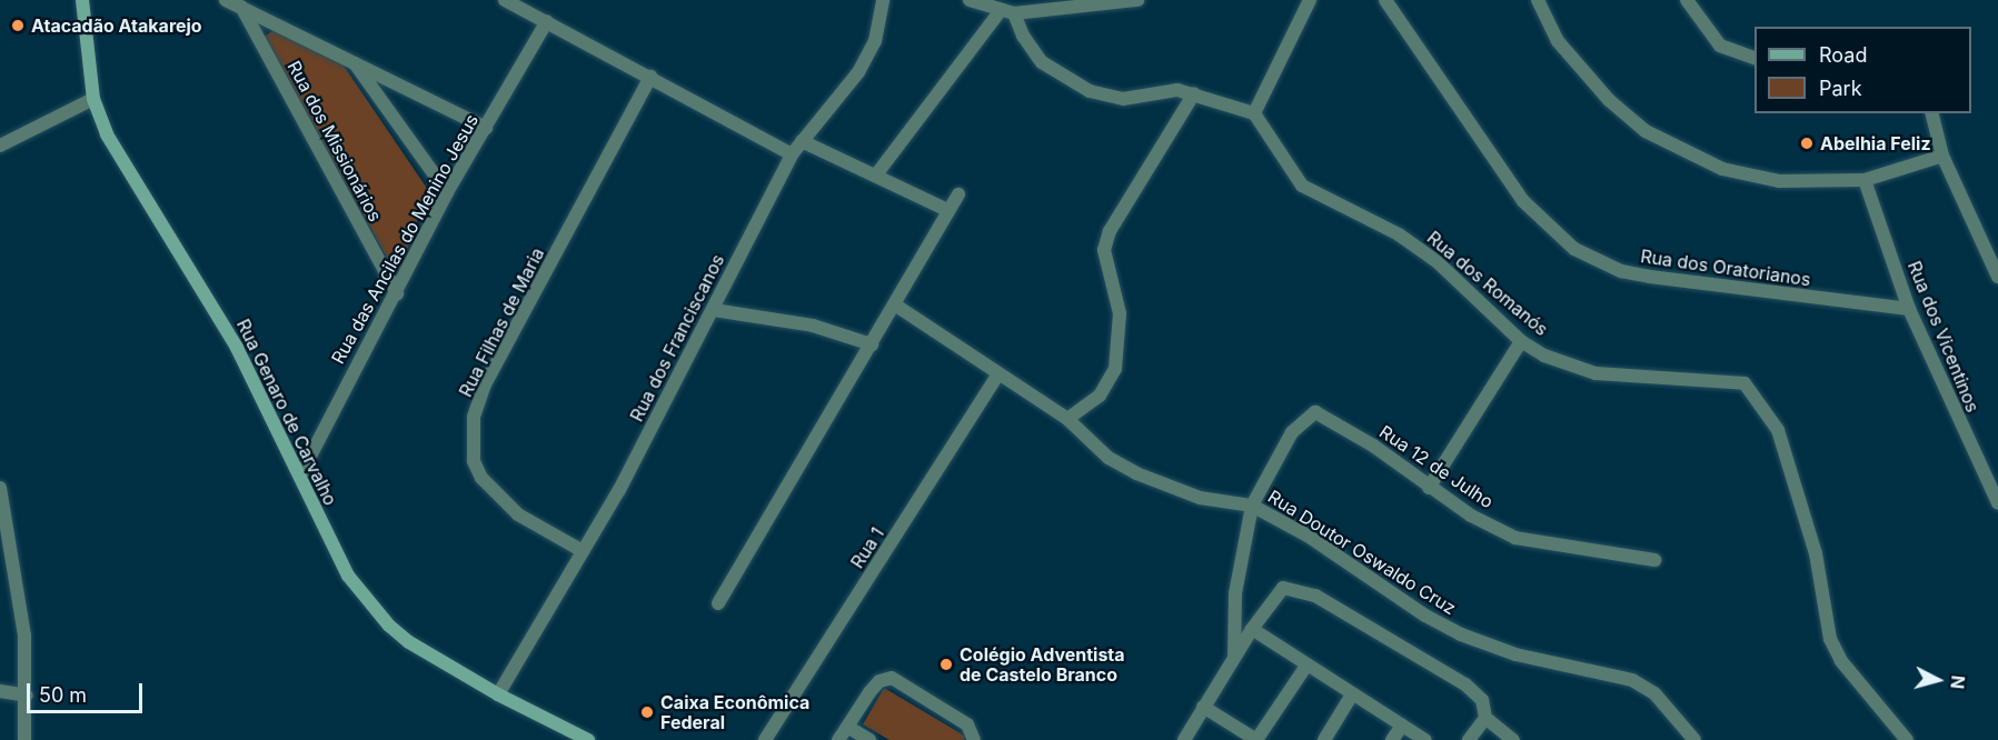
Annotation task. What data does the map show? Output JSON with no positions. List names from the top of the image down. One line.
{"streets":{"main road":["Rua Genaro de Carvalho"],"street":["Rua dos Missionários","Rua das Ancilas do Menino Jesus","Rua dos Oratorianos","Rua dos Romanós","Rua Filhas de Maria","Rua dos Vicentinos","Rua dos Franciscanos","Rua 12 de Julho","Rua 1","Rua Doutor Oswaldo Cruz"]},"crossings":[["Rua dos Missionários","Rua das Ancilas do Menino Jesus"],["Rua das Ancilas do Menino Jesus","Rua Genaro de Carvalho"],["Rua dos Oratorianos","Rua dos Vicentinos"],["Rua Filhas de Maria","Rua dos Franciscanos"],["Rua dos Franciscanos","Rua Genaro de Carvalho"],["Rua 12 de Julho","Rua Doutor Oswaldo Cruz"]],"places":["Atacadão Atakarejo","Abelhia Feliz","Colégio Adventista de Castelo Branco","Caixa Econômica Federal"],"legend":["Road","Park"],"scale_bar":"50 m","north":"right"}
